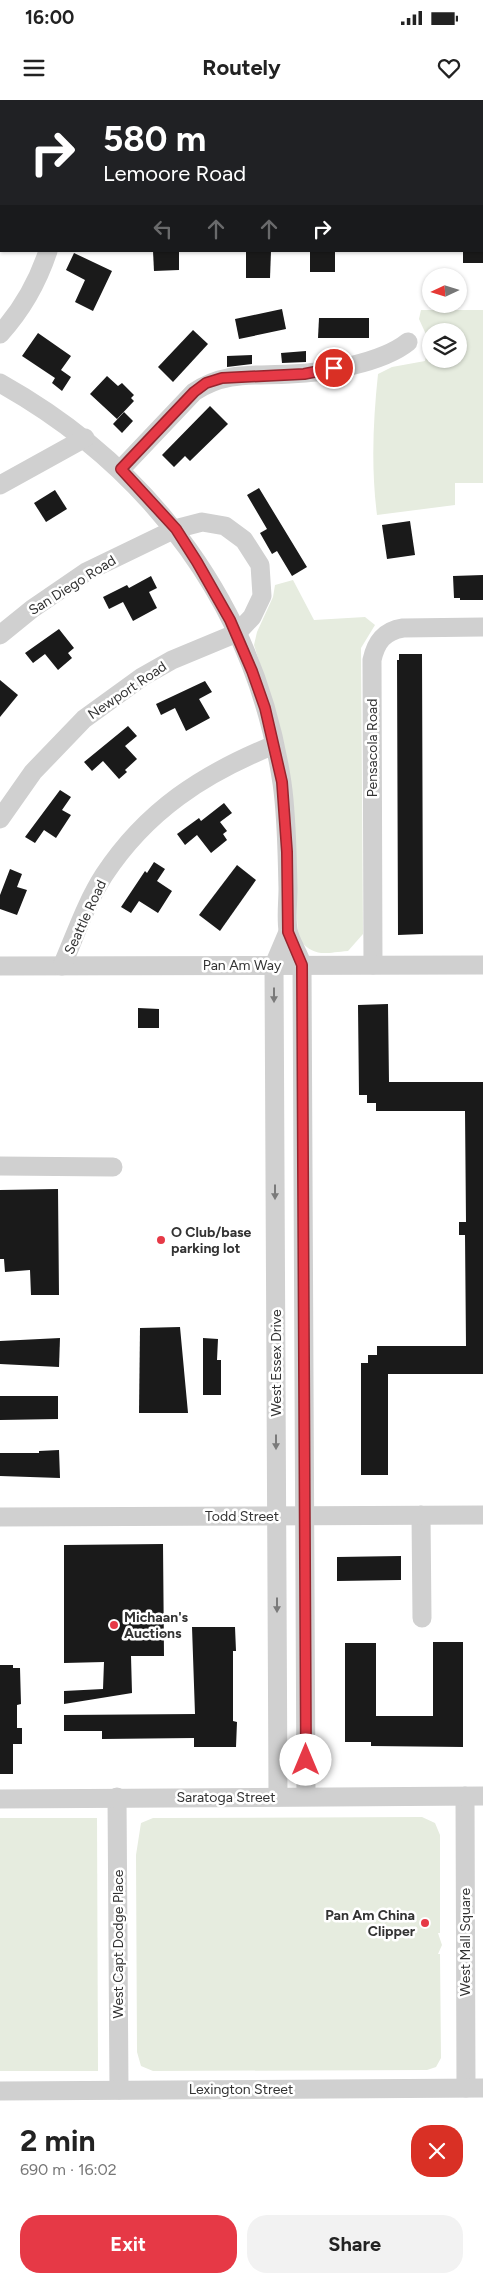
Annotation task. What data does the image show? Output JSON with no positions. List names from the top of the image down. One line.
{"streets":{"street":["San Diego Road","Newport Road","Pensacola Road","Seattle Road","Pan Am Way","West Essex Drive","Todd Street","Saratoga Street","West Mall Square","West Capt Dodge Place","Lexington Street"]},"crossings":[["San Diego Road","Newport Road"],["San Diego Road","West Essex Drive"],["Newport Road","West Essex Drive"],["Pensacola Road","Pan Am Way"],["Seattle Road","Pan Am Way"],["Seattle Road","West Essex Drive"],["Pan Am Way","West Essex Drive"],["West Essex Drive","Todd Street"],["West Essex Drive","Saratoga Street"],["Saratoga Street","West Mall Square"],["Saratoga Street","West Capt Dodge Place"],["West Mall Square","Lexington Street"],["West Capt Dodge Place","Lexington Street"]],"places":["O Club/base parking lot","Michaan's Auctions","Pan Am China Clipper"],"north":"left","page":{"status":"16:00","header":"Routely","turn":["580 m","Lemoore Road"],"heading":["2 min","690 m · 16:02"],"buttons":["Exit","Share"]}}
